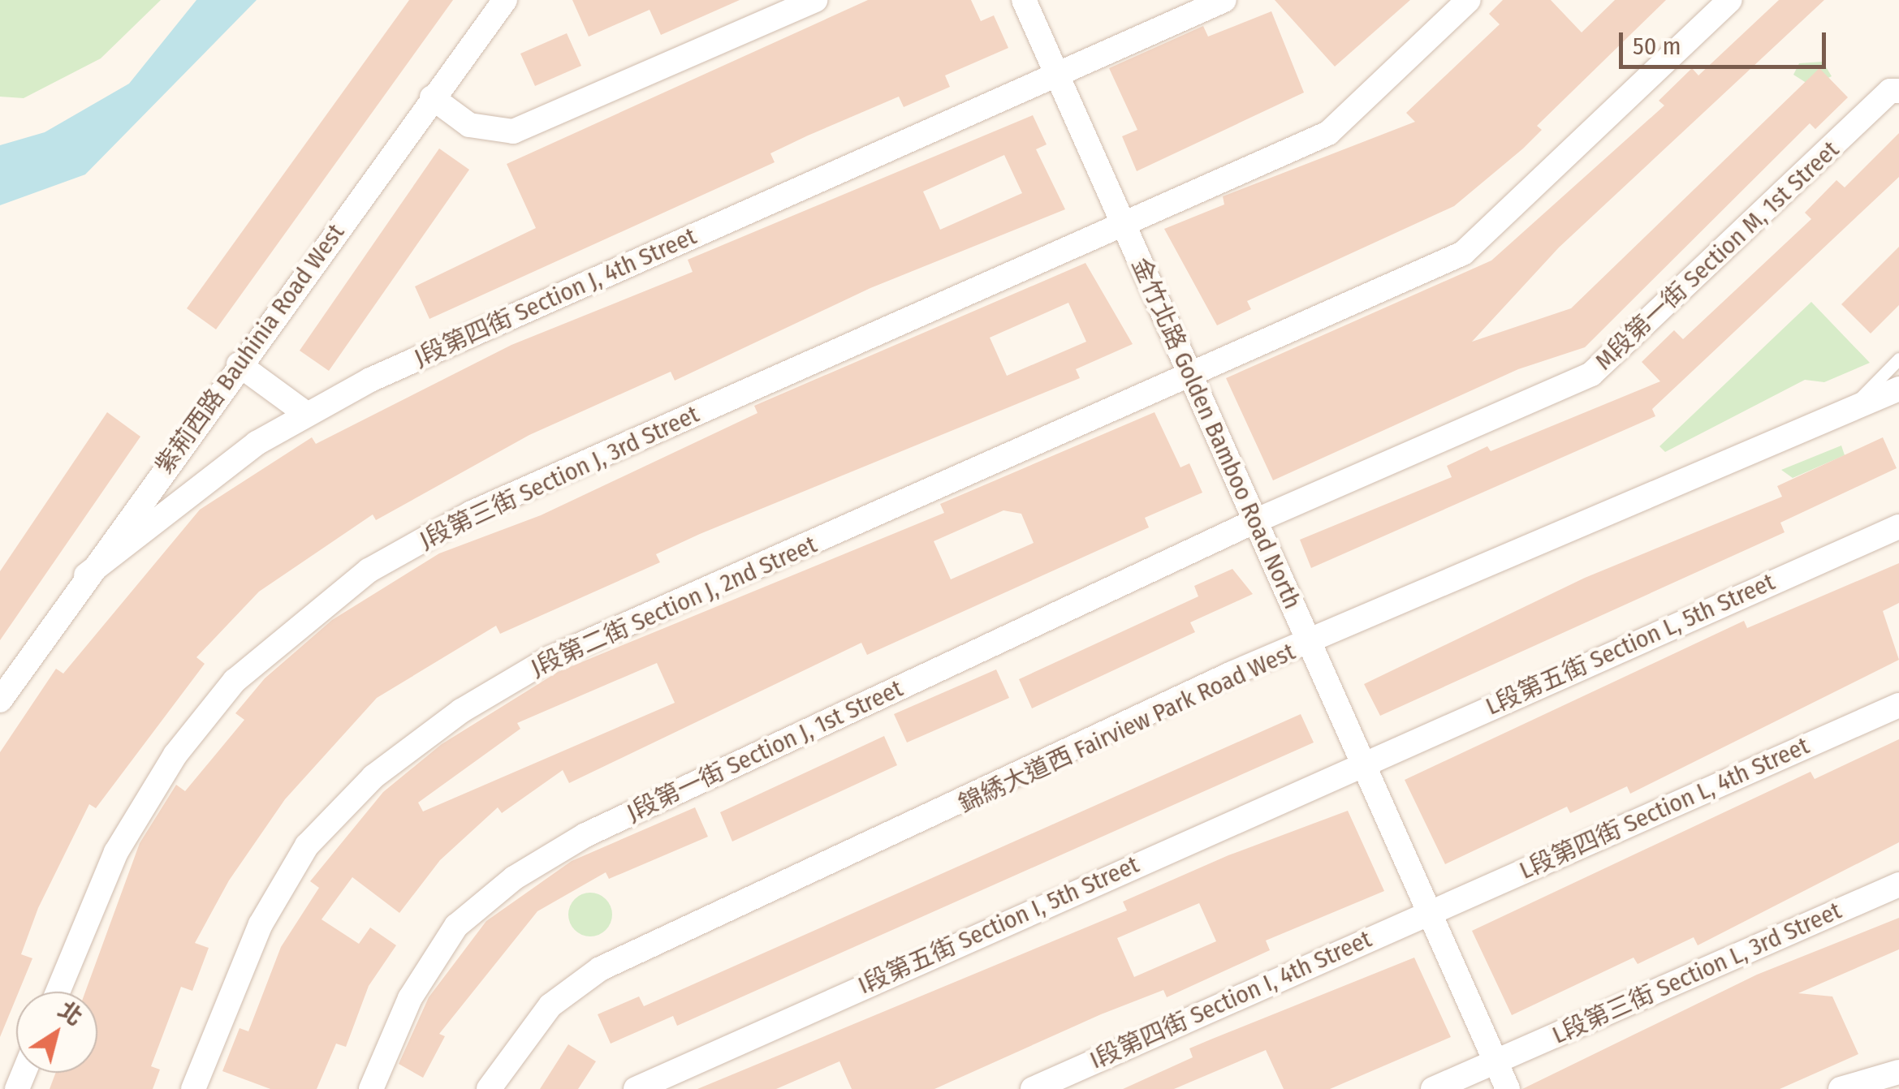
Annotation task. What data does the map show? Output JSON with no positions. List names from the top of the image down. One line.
{"streets":{"street":["M段第一街 Section M, 1st Street","J段第四街 Section J, 4th Street","紫荊西路 Bauhinia Road West","金竹北路 Golden Bamboo Road North","J段第三街 Section J, 3rd Street","J段第二街 Section J, 2nd Street","L段第五街 Section L, 5th Street","錦綉大道西 Fairview Park Road West","J段第一街 Section J, 1st Street","L段第四街 Section L, 4th Street","I段第五街 Section I, 5th Street","L段第三街 Section L, 3rd Street","I段第四街 Section I, 4th Street"]},"crossings":[["M段第一街 Section M, 1st Street","金竹北路 Golden Bamboo Road North"],["M段第一街 Section M, 1st Street","J段第一街 Section J, 1st Street"],["J段第四街 Section J, 4th Street","紫荊西路 Bauhinia Road West"],["J段第四街 Section J, 4th Street","金竹北路 Golden Bamboo Road North"],["金竹北路 Golden Bamboo Road North","J段第三街 Section J, 3rd Street"],["金竹北路 Golden Bamboo Road North","J段第二街 Section J, 2nd Street"],["金竹北路 Golden Bamboo Road North","L段第五街 Section L, 5th Street"],["金竹北路 Golden Bamboo Road North","錦綉大道西 Fairview Park Road West"],["金竹北路 Golden Bamboo Road North","J段第一街 Section J, 1st Street"],["金竹北路 Golden Bamboo Road North","L段第四街 Section L, 4th Street"],["金竹北路 Golden Bamboo Road North","I段第五街 Section I, 5th Street"],["金竹北路 Golden Bamboo Road North","L段第三街 Section L, 3rd Street"],["金竹北路 Golden Bamboo Road North","I段第四街 Section I, 4th Street"],["L段第五街 Section L, 5th Street","I段第五街 Section I, 5th Street"],["L段第四街 Section L, 4th Street","I段第四街 Section I, 4th Street"]],"scale_bar":"50 m","north":"top right"}
